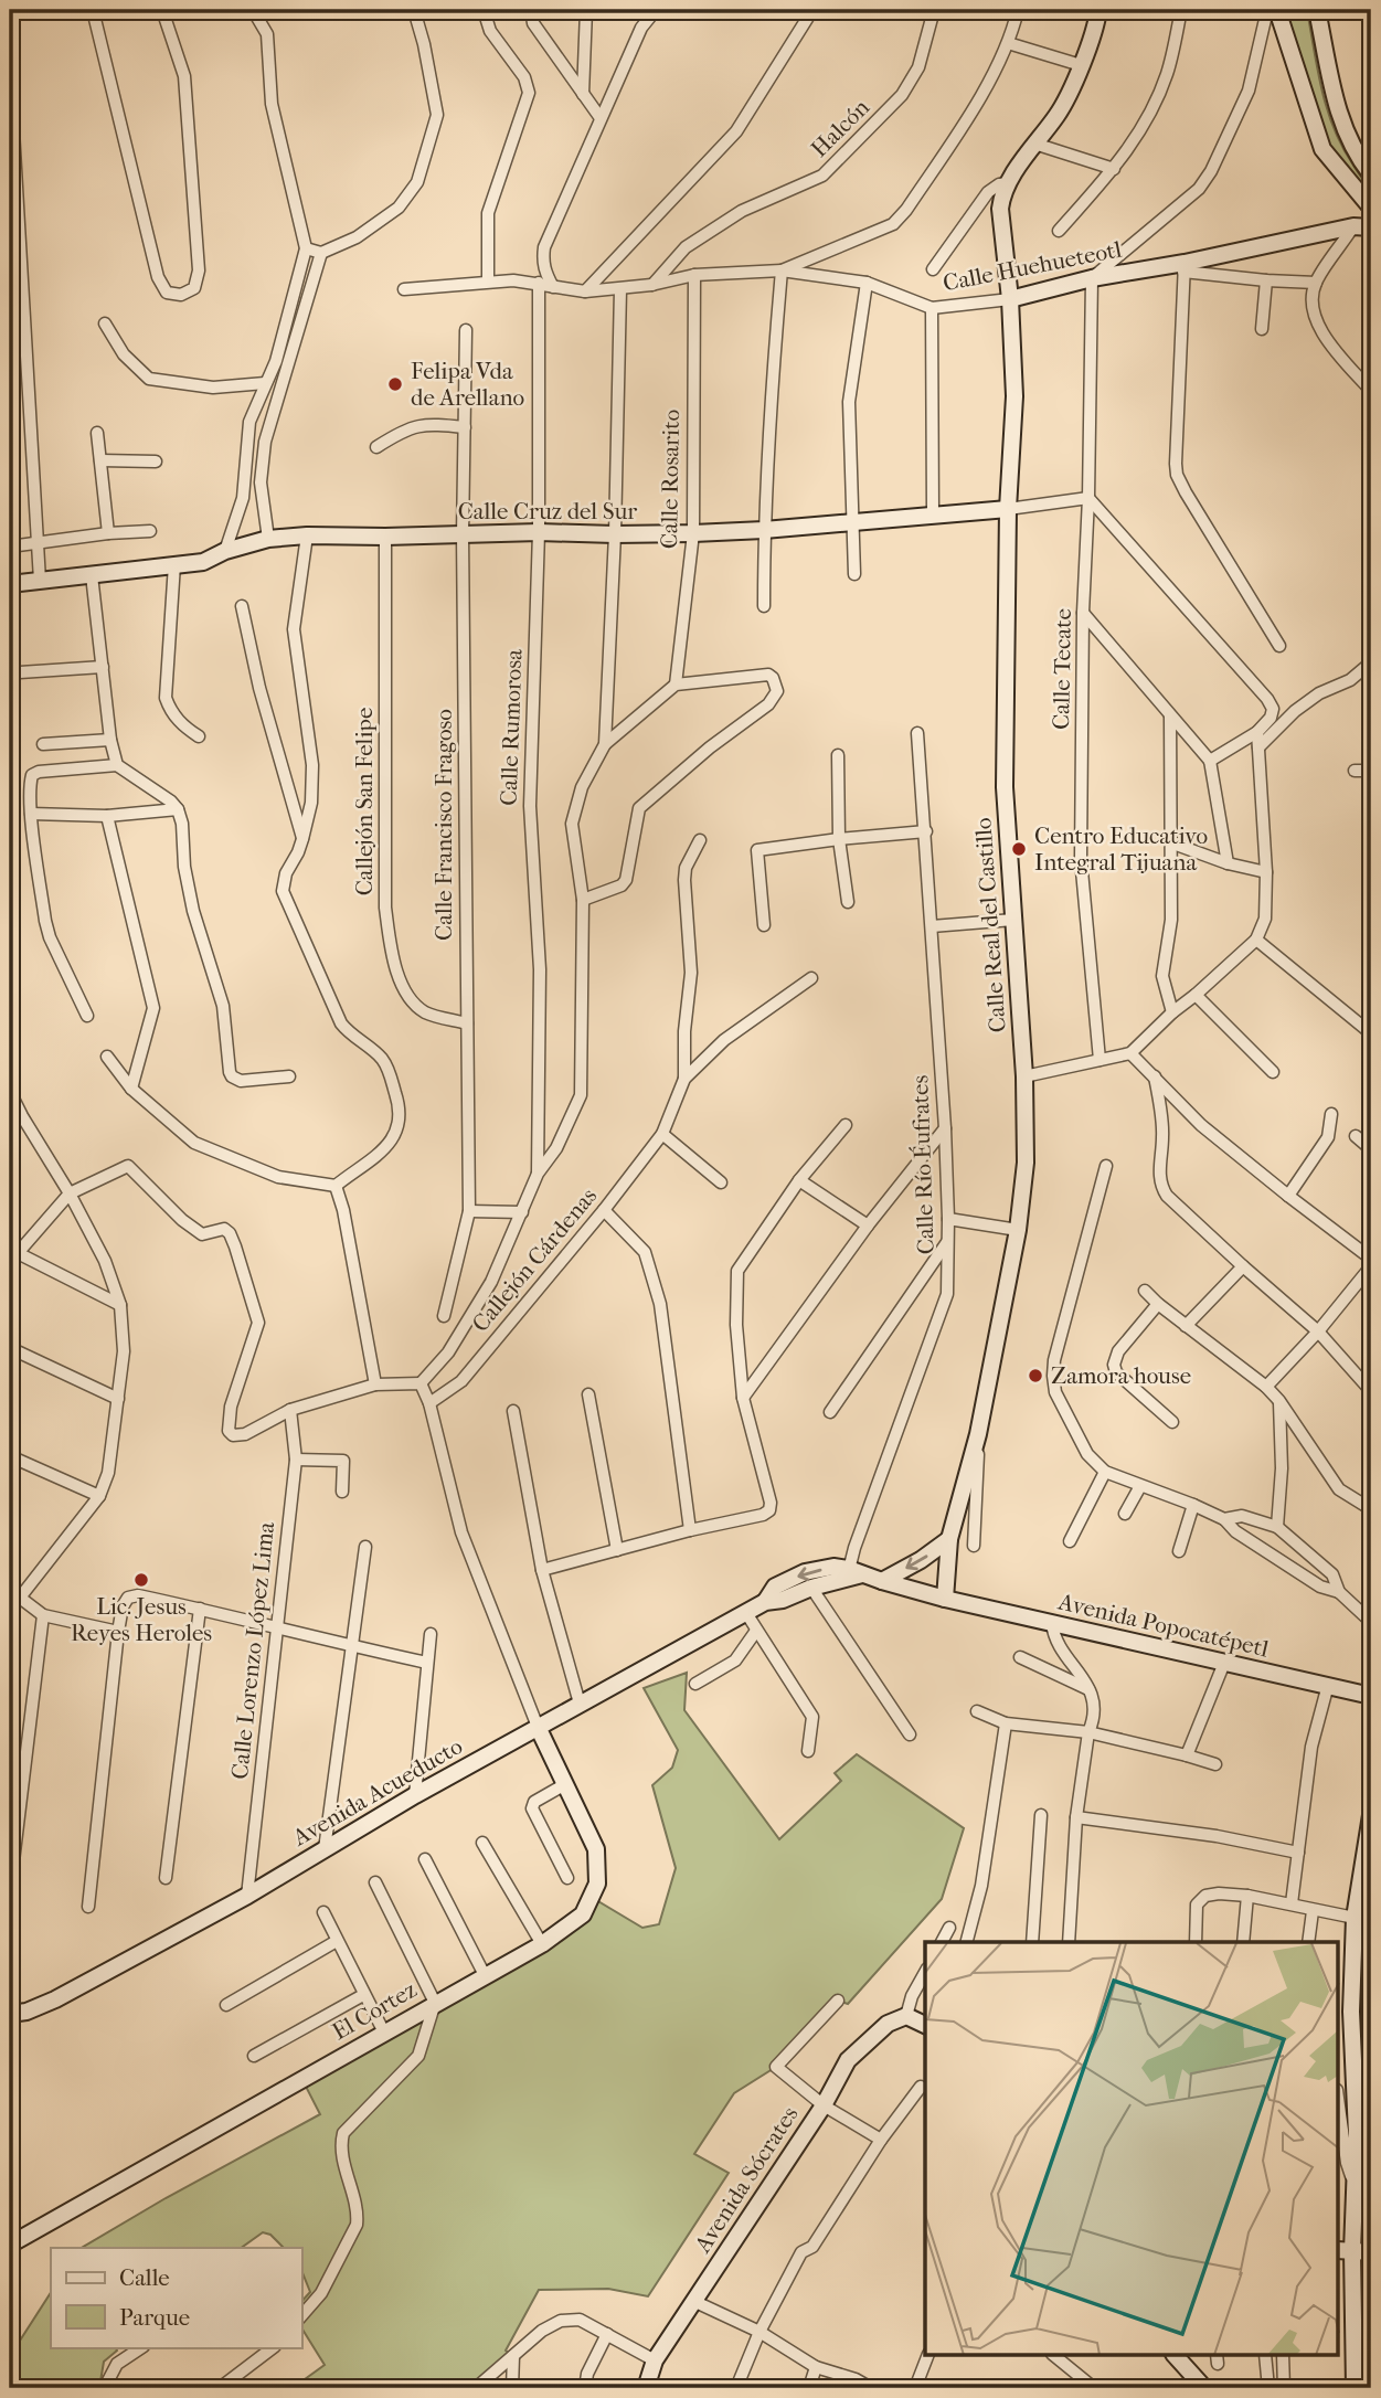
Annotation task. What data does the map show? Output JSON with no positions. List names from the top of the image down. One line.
{"streets":{"street":["Halcón","Calle Huehueteotl","Calle Rosarito","Calle Cruz del Sur","Calle Tecate","Calle Rumorosa","Callejón San Felipe","Calle Francisco Fragoso","Calle Real del Castillo","Calle Río Éufrates","Callejón Cárdenas","Avenida Popocatépetl","Calle Lorenzo López Lima","Avenida Acueducto","El Cortez","Avenida Sócrates"]},"crossings":[["Halcón","Calle Huehueteotl"],["Calle Huehueteotl","Calle Rosarito"],["Calle Huehueteotl","Calle Tecate"],["Calle Huehueteotl","Calle Rumorosa"],["Calle Huehueteotl","Calle Real del Castillo"],["Calle Rosarito","Calle Cruz del Sur"],["Calle Cruz del Sur","Calle Tecate"],["Calle Cruz del Sur","Calle Rumorosa"],["Calle Cruz del Sur","Callejón San Felipe"],["Calle Cruz del Sur","Calle Francisco Fragoso"],["Calle Cruz del Sur","Calle Real del Castillo"],["Callejón San Felipe","Calle Francisco Fragoso"],["Calle Real del Castillo","Avenida Popocatépetl"],["Calle Real del Castillo","Avenida Acueducto"],["Calle Río Éufrates","Avenida Acueducto"],["Avenida Popocatépetl","Avenida Acueducto"],["Calle Lorenzo López Lima","Avenida Acueducto"],["Avenida Acueducto","El Cortez"]],"places":["Felipa Vda de Arellano","Centro Educativo Integral Tijuana","Zamora house","Lic. Jesus Reyes Heroles"],"legend":["Calle","Parque"]}
